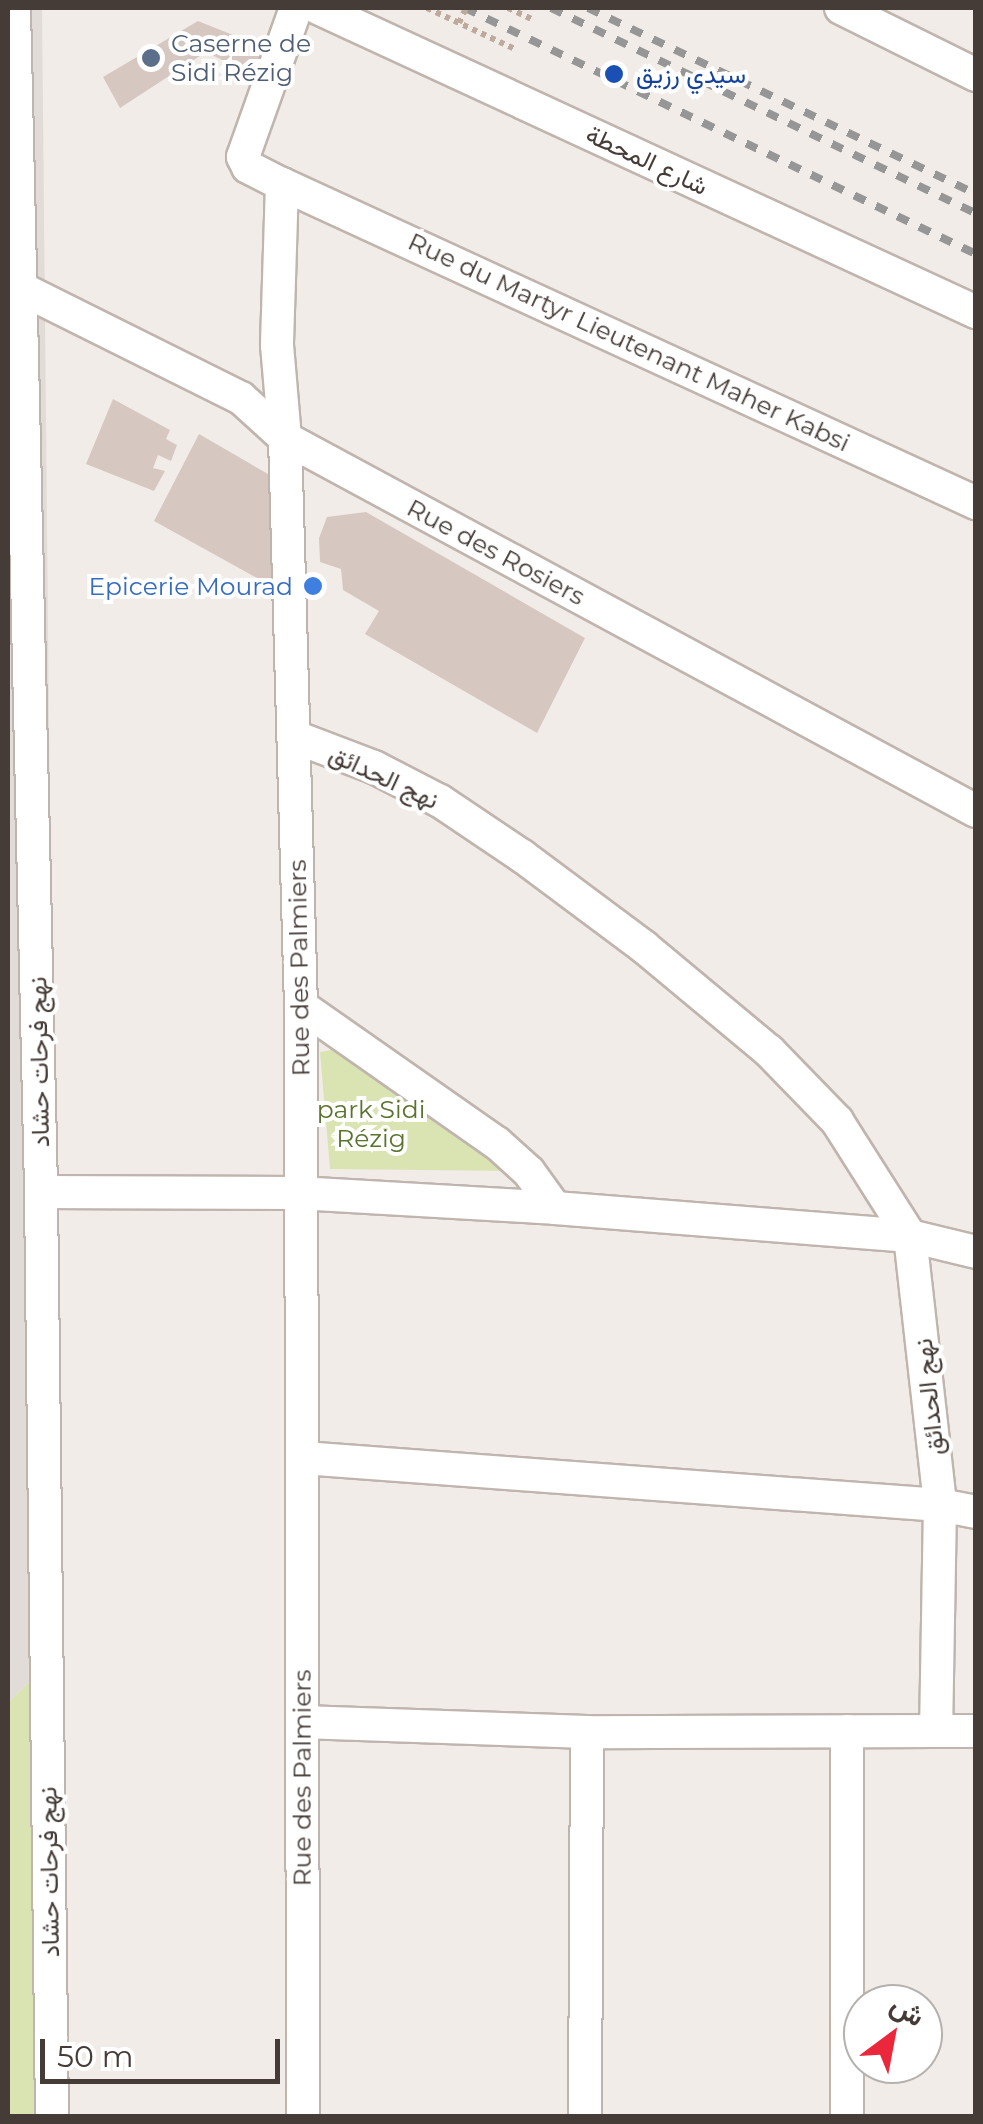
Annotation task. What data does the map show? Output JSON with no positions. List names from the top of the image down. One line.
{"streets":{"street":["شارع المحطة","Rue du Martyr Lieutenant Maher Kabsi","Rue des Rosiers","نهج الحدائق","Rue des Palmiers","نهج فرحات حشاد"]},"crossings":[["Rue du Martyr Lieutenant Maher Kabsi","Rue des Palmiers"],["Rue des Rosiers","Rue des Palmiers"],["Rue des Rosiers","نهج فرحات حشاد"],["نهج الحدائق","Rue des Palmiers"]],"parks":["park Sidi Rézig"],"places":["Caserne de Sidi Rézig","سيدي رزيق","Epicerie Mourad"],"scale_bar":"50 m","north":"top right"}
